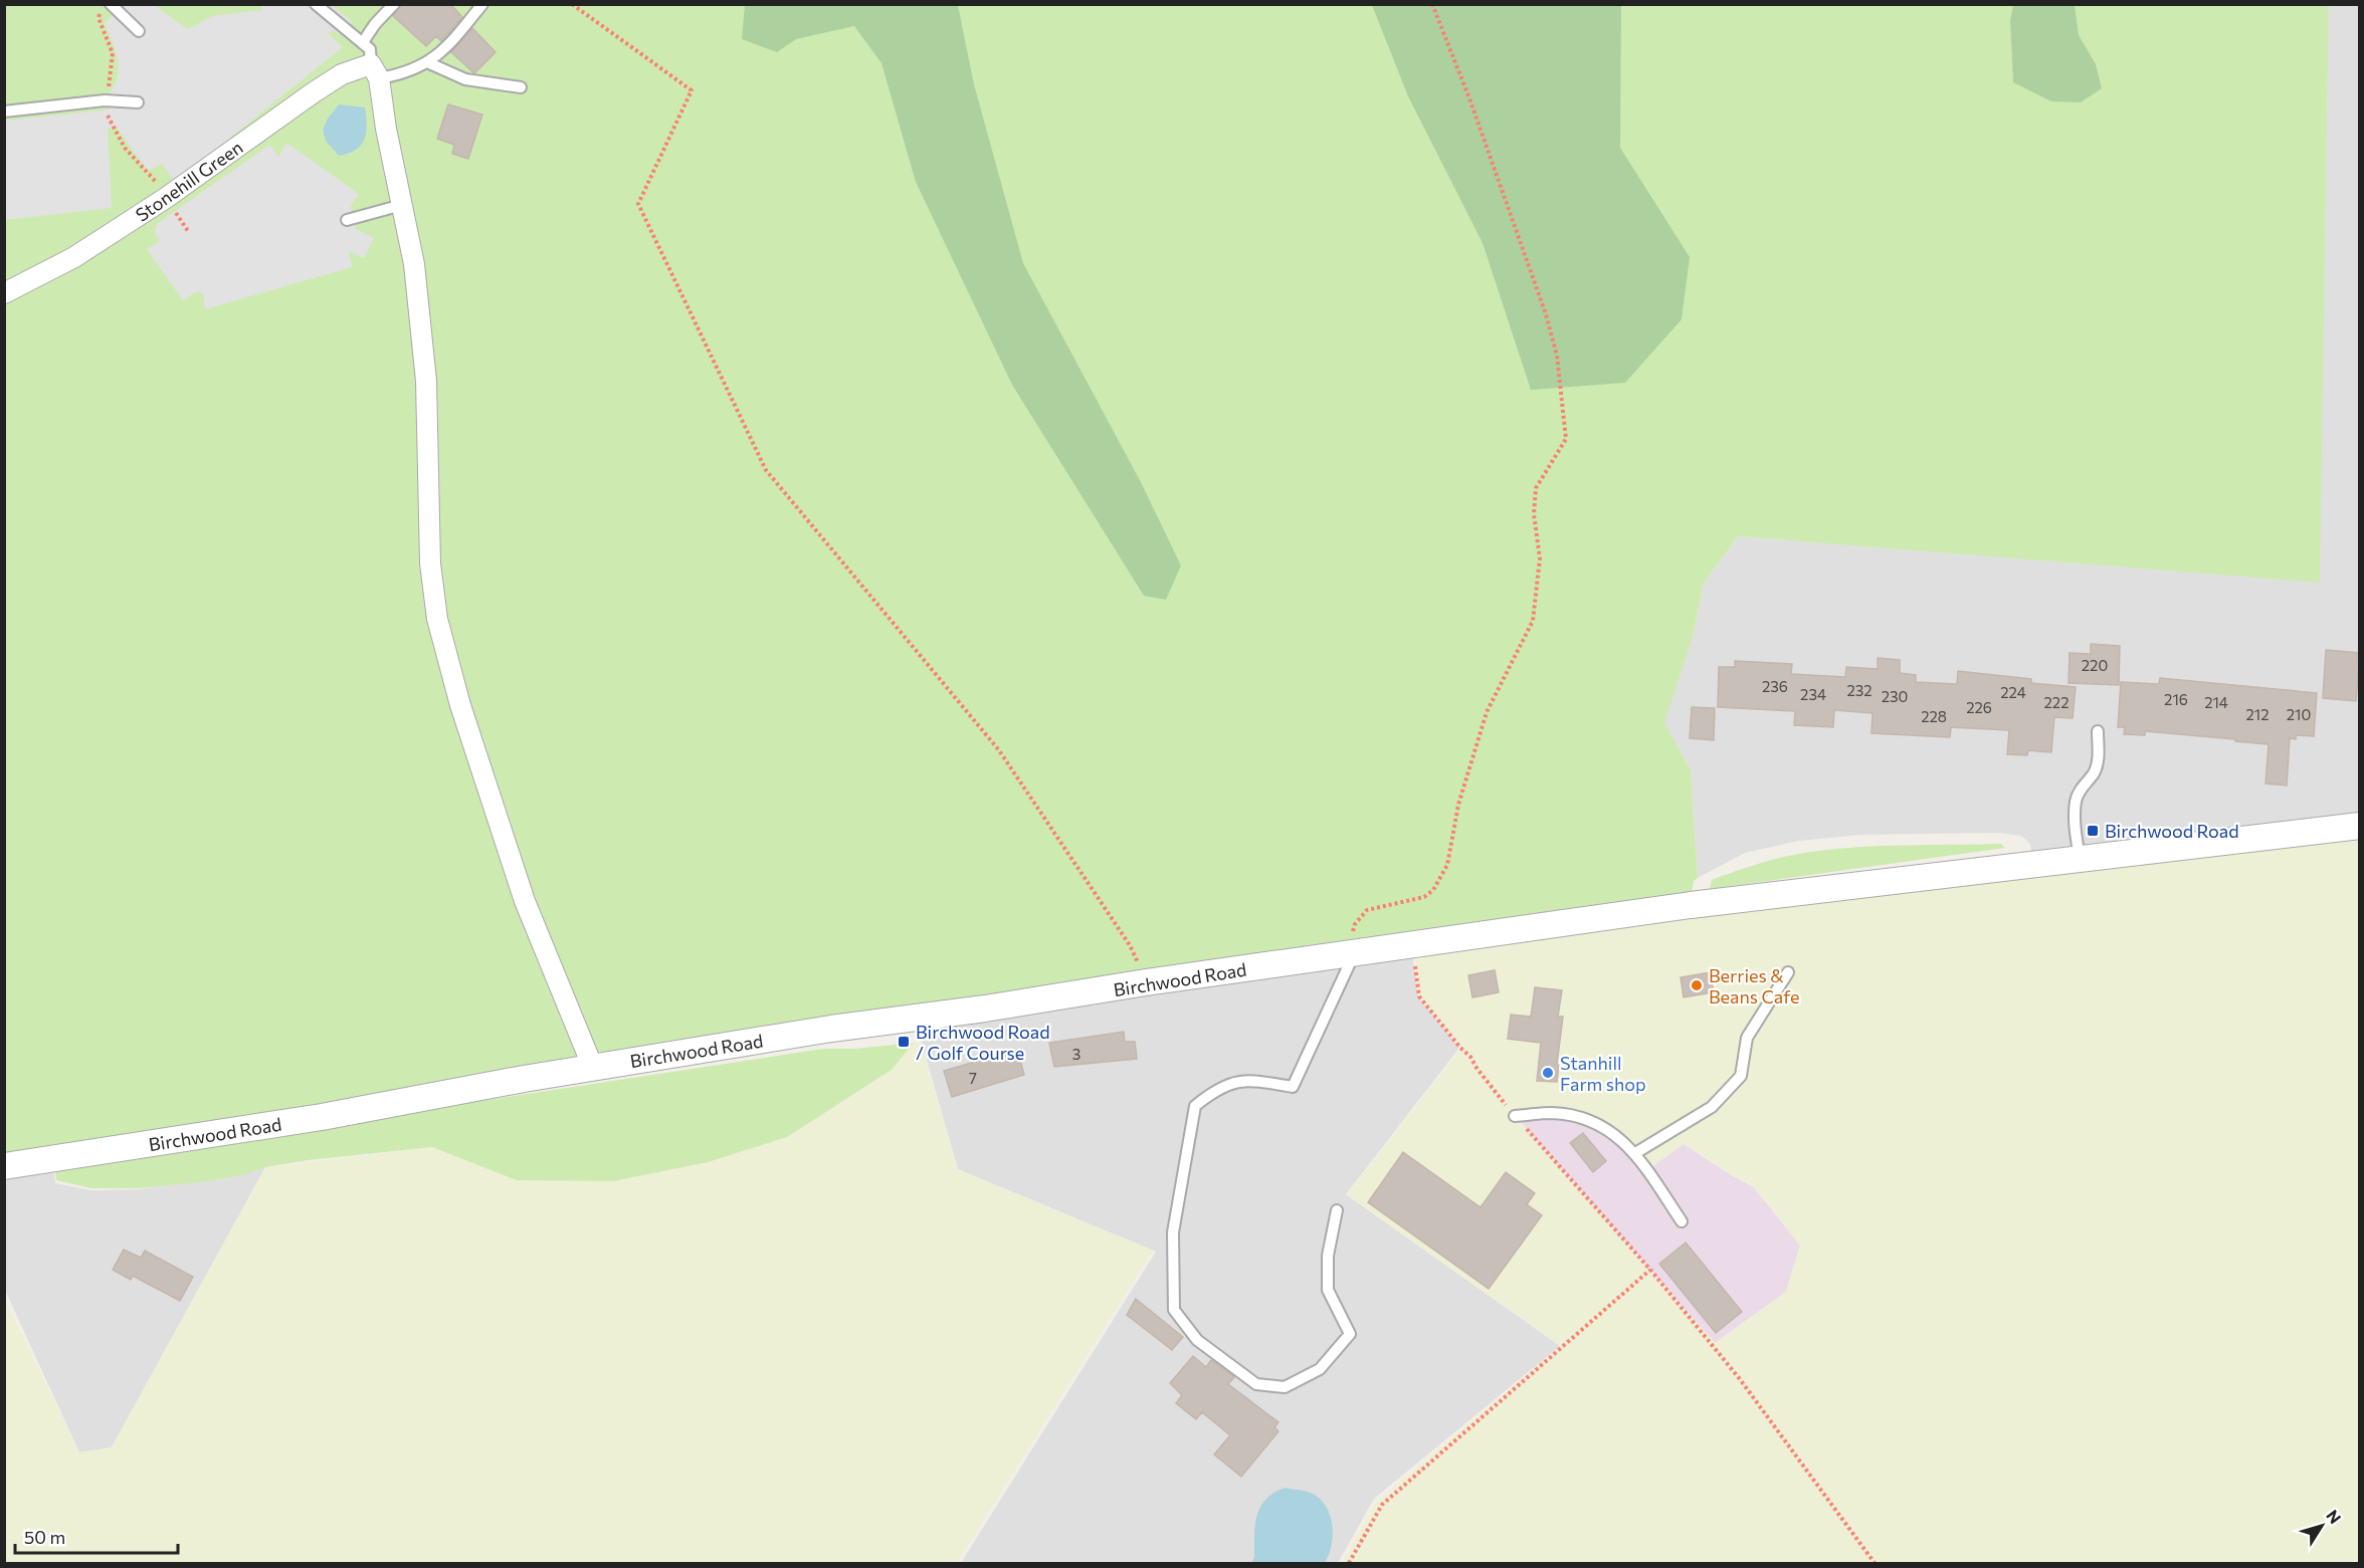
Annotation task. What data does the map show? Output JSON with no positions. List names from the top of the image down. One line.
{"streets":{"street":["Stonehill Green","Birchwood Road"]},"places":{"transit":["Birchwood Road","Birchwood Road / Golf Course"],"other":["Berries & Beans Cafe","Stanhill Farm shop"]},"house_numbers":["220","236","232","224","234","230","216","222","214","226","212","210","228","3","7"],"scale_bar":"50 m","north":"top right"}
